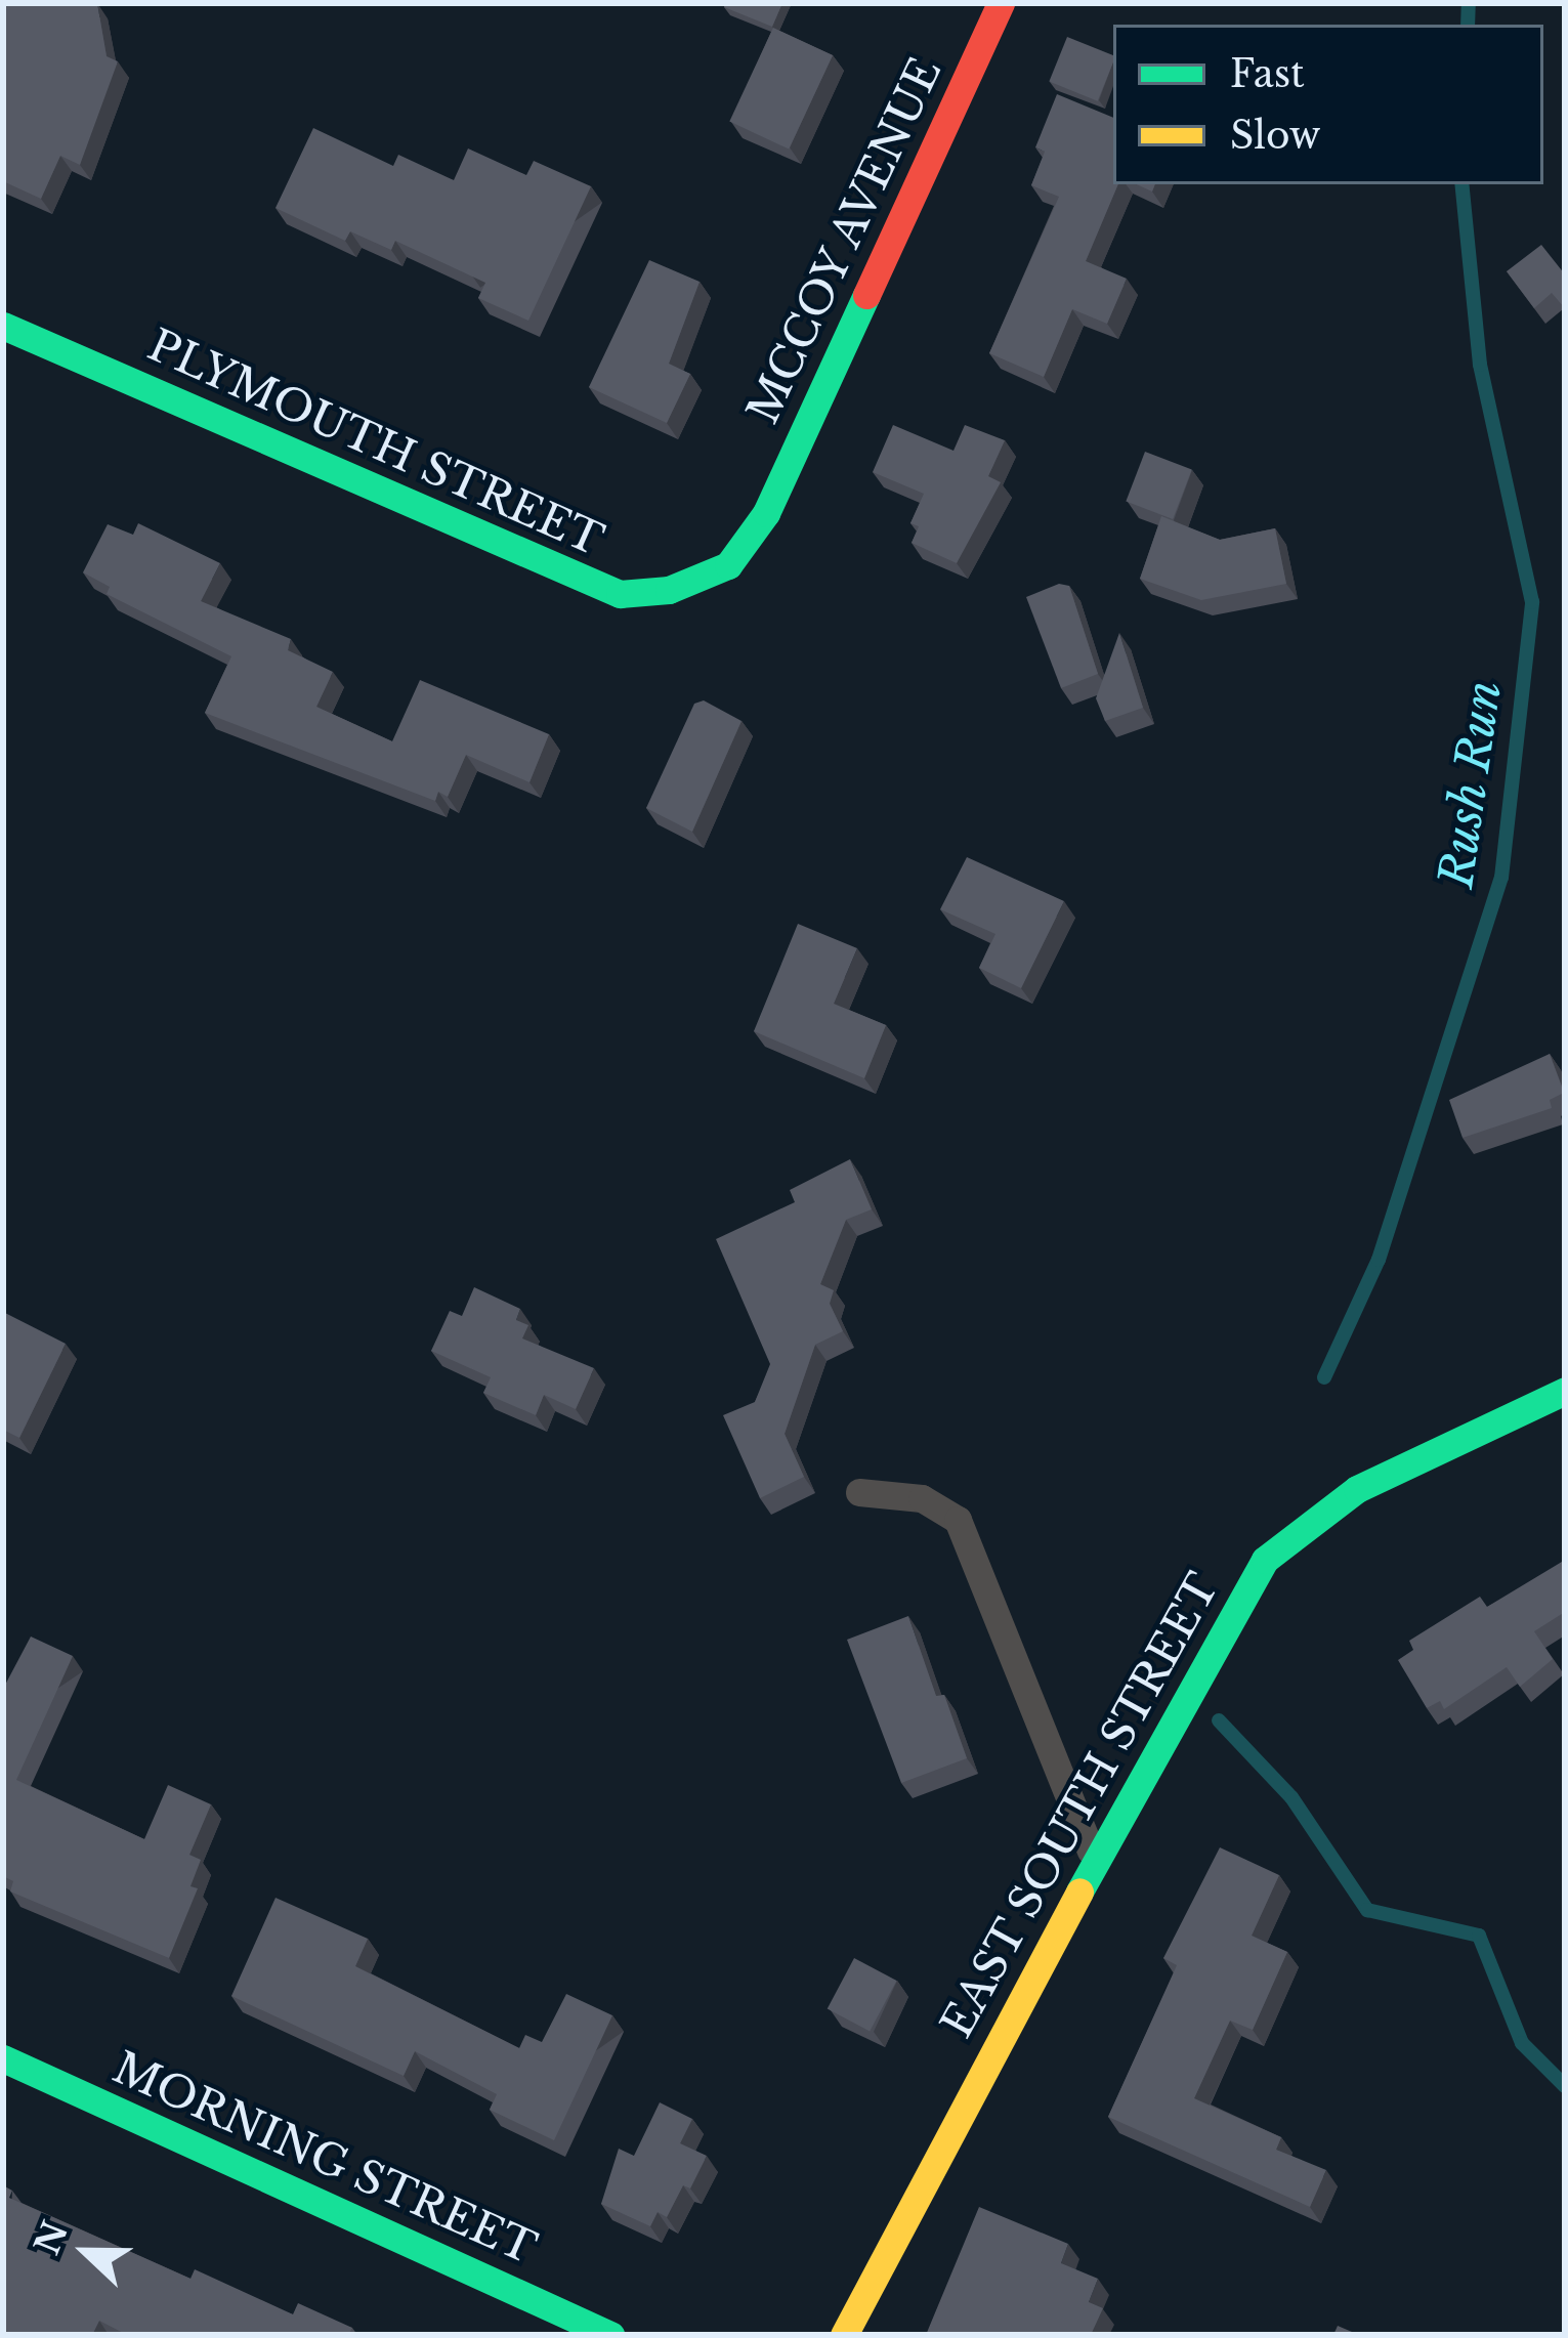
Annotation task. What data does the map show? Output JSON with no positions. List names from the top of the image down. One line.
{"streets":{"street":["MCCOY AVENUE","PLYMOUTH STREET","EAST SOUTH STREET","MORNING STREET"]},"crossings":[["MCCOY AVENUE","PLYMOUTH STREET"]],"water":["Rush Run"],"legend":["Fast","Slow"],"north":"left"}
